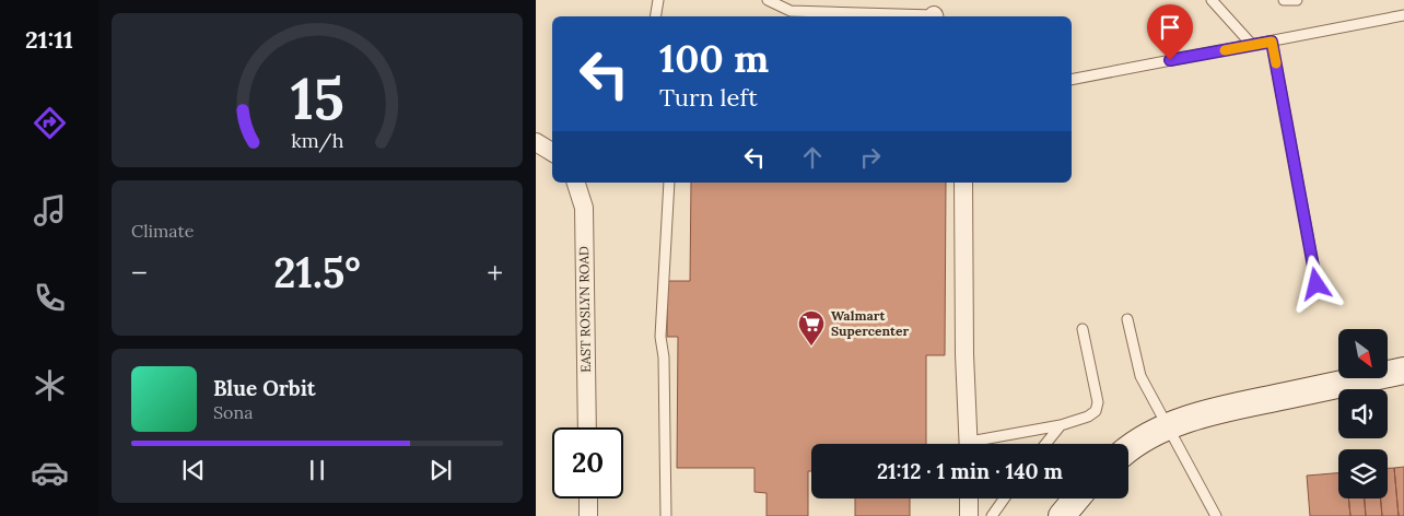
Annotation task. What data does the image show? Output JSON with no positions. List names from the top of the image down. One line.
{"streets":{"street":["EAST ROSLYN ROAD"]},"places":{"supermarket":["Walmart Supercenter"]},"north":"bottom right","page":{"tabs":"21:11","turn":["100 m","Turn left"],"tile":"Climate","heat":["−","21.5°","+"],"song":["Blue Orbit","Sona"],"limit":"20","trip":"21:12 · 1 min · 140 m","gauge":["15","km/h"]}}
